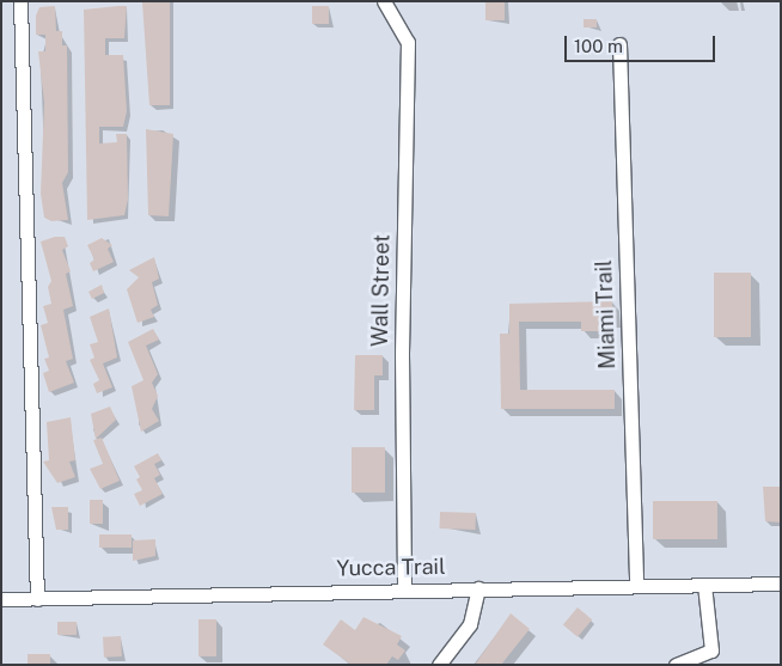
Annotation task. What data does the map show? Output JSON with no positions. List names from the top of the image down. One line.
{"streets":{"street":["Wall Street","Miami Trail","Yucca Trail"]},"crossings":[["Wall Street","Yucca Trail"],["Miami Trail","Yucca Trail"]],"scale_bar":"100 m"}
